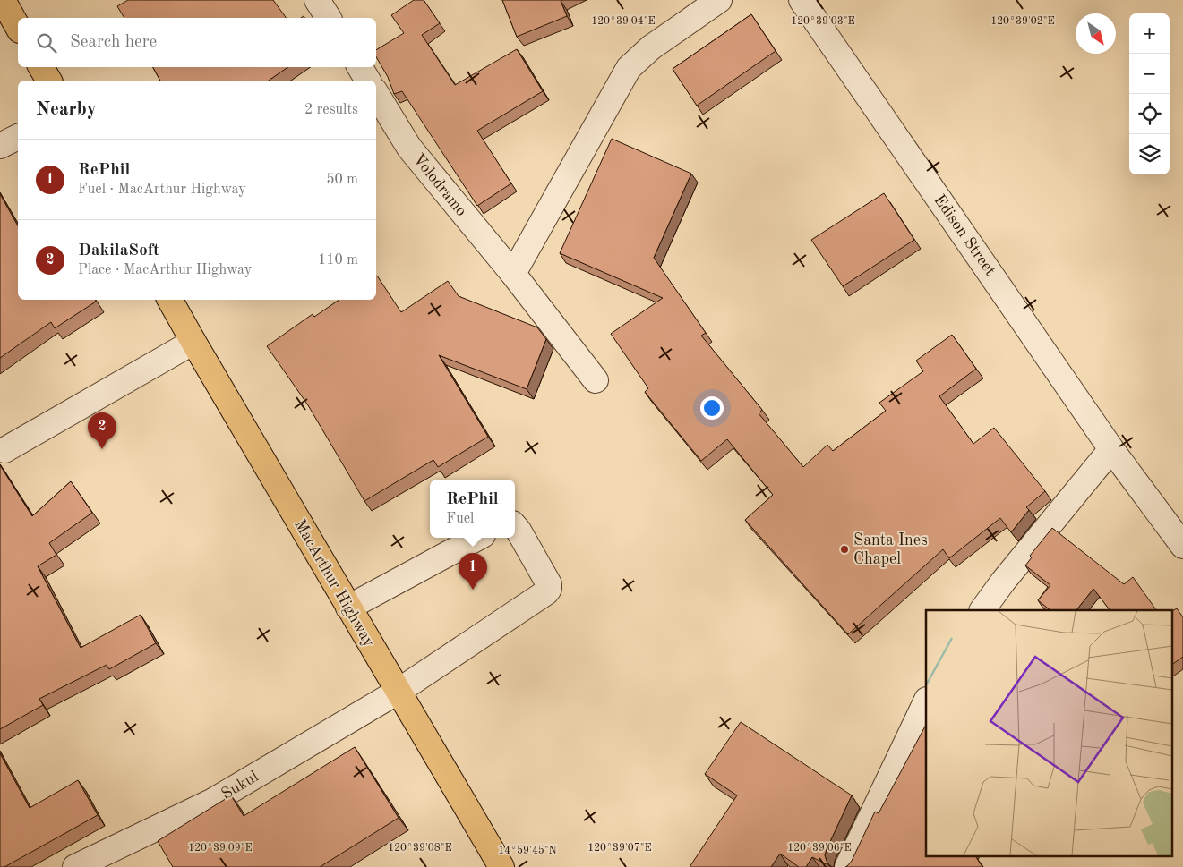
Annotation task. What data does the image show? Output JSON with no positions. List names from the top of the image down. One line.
{"streets":{"main road":["MacArthur Highway"],"street":["Volodramo","Edison Street","Sukul"]},"crossings":[["MacArthur Highway","Sukul"]],"places":["Santa Ines Chapel"],"north":"bottom right","page":{"map_buttons":["+","−"],"search":"Search here","heading":["Nearby","2 results"],"list":[{"mark":"1","name":"RePhil","note":"Fuel · MacArthur Highway","value":"50 m"},{"mark":"2","name":"DakilaSoft","note":"Place · MacArthur Highway","value":"110 m"}],"pins":["2","1"],"popup":["RePhil","Fuel"]},"coordinates":["120°39'04\"E","120°39'03\"E","120°39'02\"E","120°39'09\"E","120°39'08\"E","120°39'07\"E","120°39'06\"E","14°59'45\"N"]}
